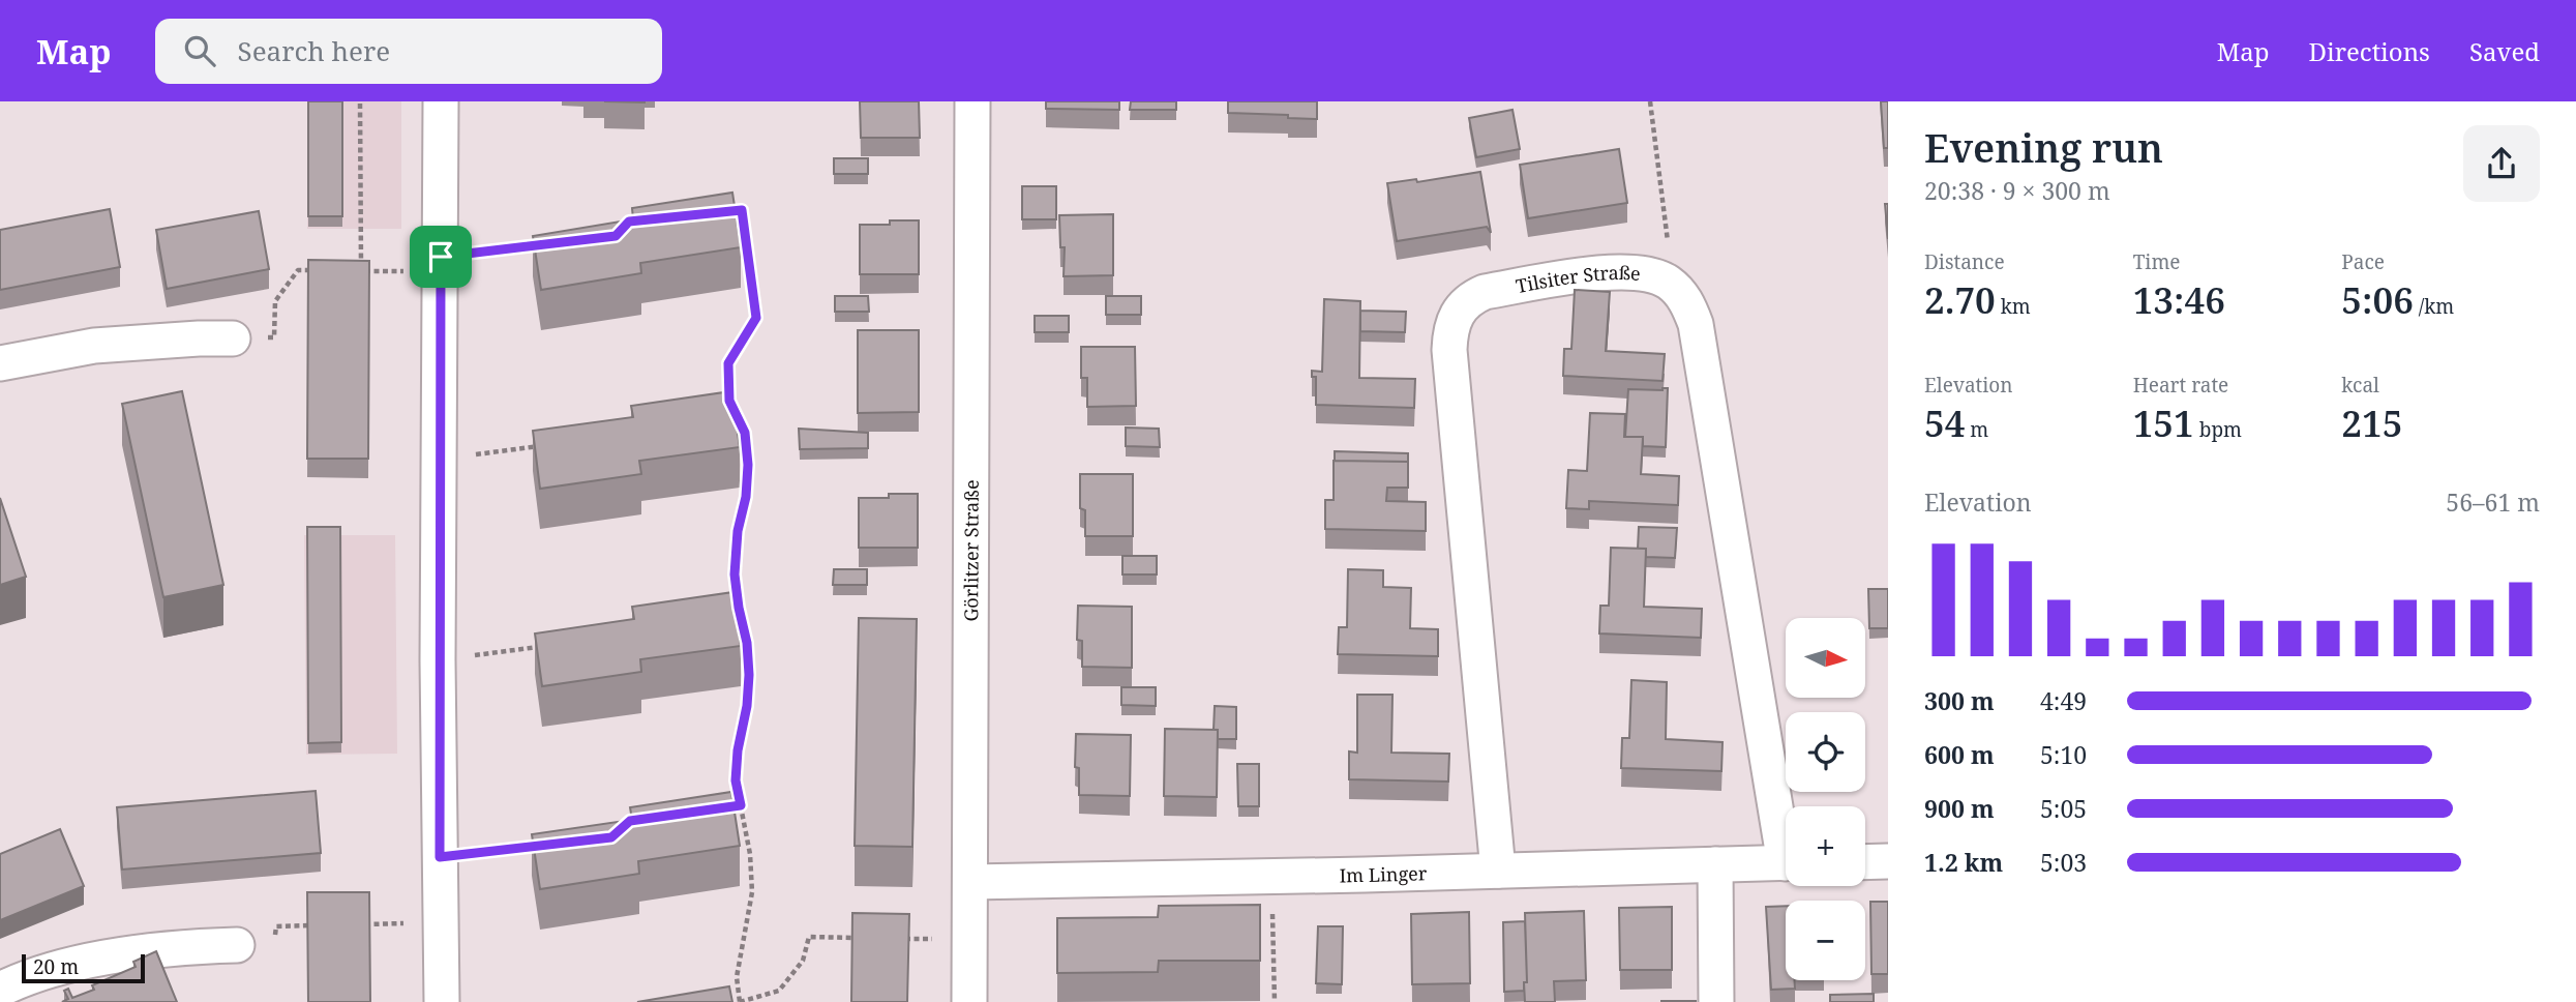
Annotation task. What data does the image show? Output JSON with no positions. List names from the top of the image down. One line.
{"streets":{"street":["Tilsiter Straße","Görlitzer Straße","Im Linger"]},"crossings":[["Tilsiter Straße","Im Linger"],["Görlitzer Straße","Im Linger"]],"scale_bar":"20 m","north":"right","page":{"header":"Map","search":"Search here","nav":["Map","Directions","Saved"],"heading":["Evening run","20:38 · 9 × 300 m"],"stats":[["Distance","2.70 km"],["Time","13:46"],["Pace","5:06 /km"],["Elevation","54 m"],["Heart rate","151 bpm"],["kcal","215"]],"chart":["Elevation","56–61 m"],"map_buttons":["+","−"],"list":[{"name":"300 m","note":"4:49"},{"name":"600 m","note":"5:10"},{"name":"900 m","note":"5:05"},{"name":"1.2 km","note":"5:03"}],"scale":"20 m"}}
